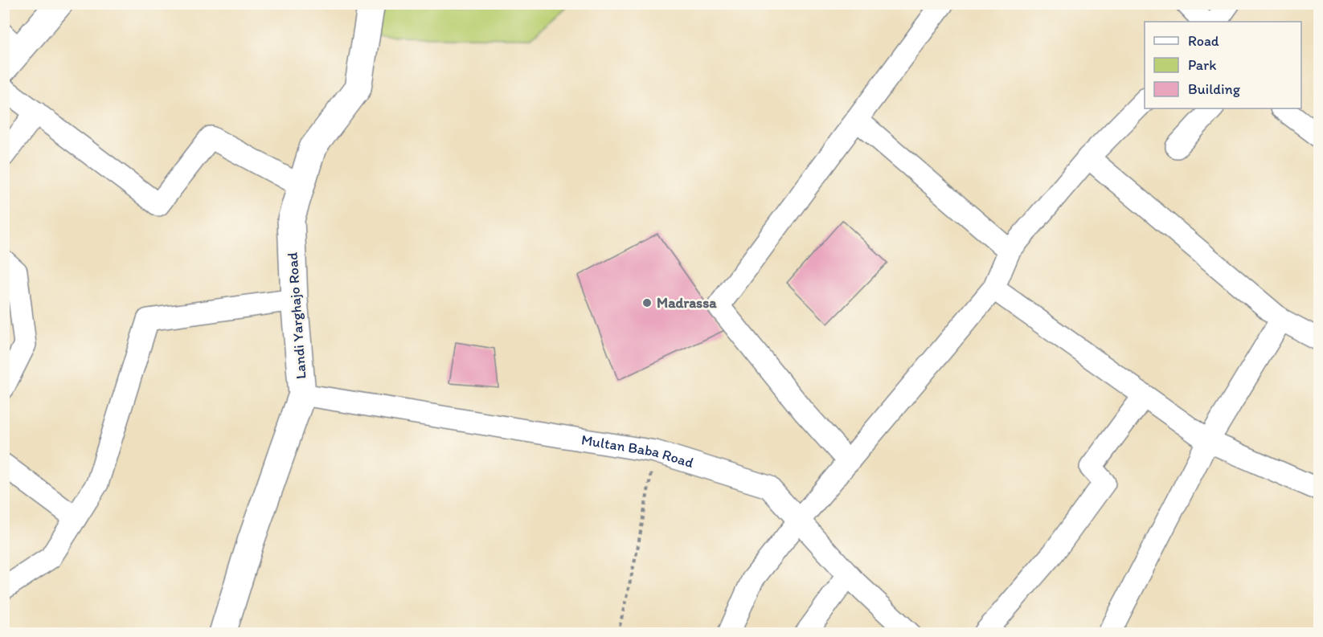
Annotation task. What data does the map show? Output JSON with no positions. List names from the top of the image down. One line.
{"streets":{"street":["Landi Yarghajo Road","Multan Baba Road"]},"crossings":[["Landi Yarghajo Road","Multan Baba Road"]],"places":["Madrassa"],"legend":["Road","Park","Building"]}
